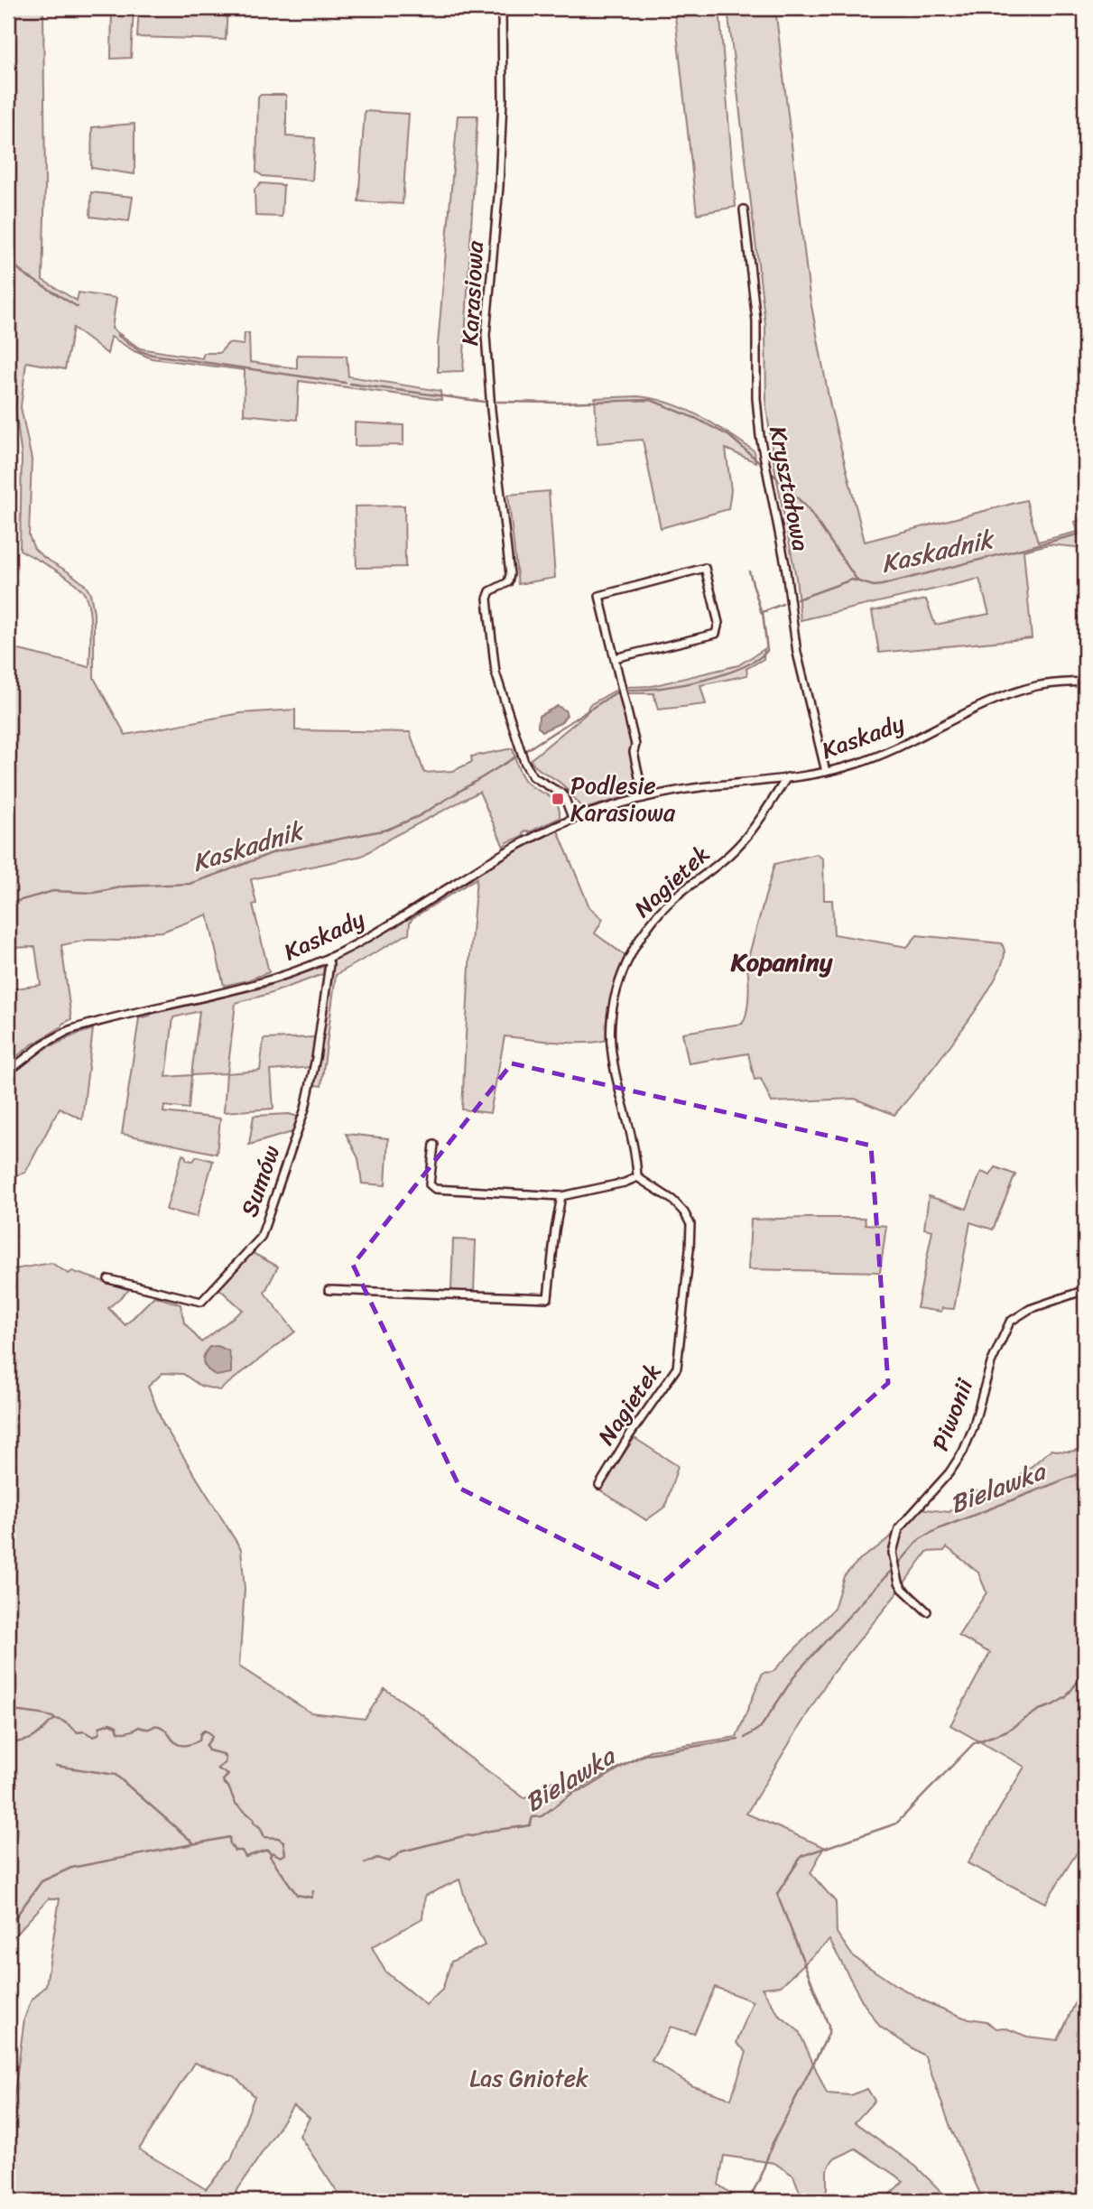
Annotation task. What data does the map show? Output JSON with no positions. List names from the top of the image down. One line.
{"streets":{"street":["Karasiowa","Kryształowa","Kaskady","Nagietek","Sumów","Piwonii"]},"crossings":[["Karasiowa","Kaskady"],["Kryształowa","Kaskady"],["Kaskady","Nagietek"],["Kaskady","Sumów"]],"districts":["Kopaniny"],"water":["Kaskadnik","Bielawka"],"parks":["Las Gniotek"],"places":{"transit":["Podlesie Karasiowa"]}}
